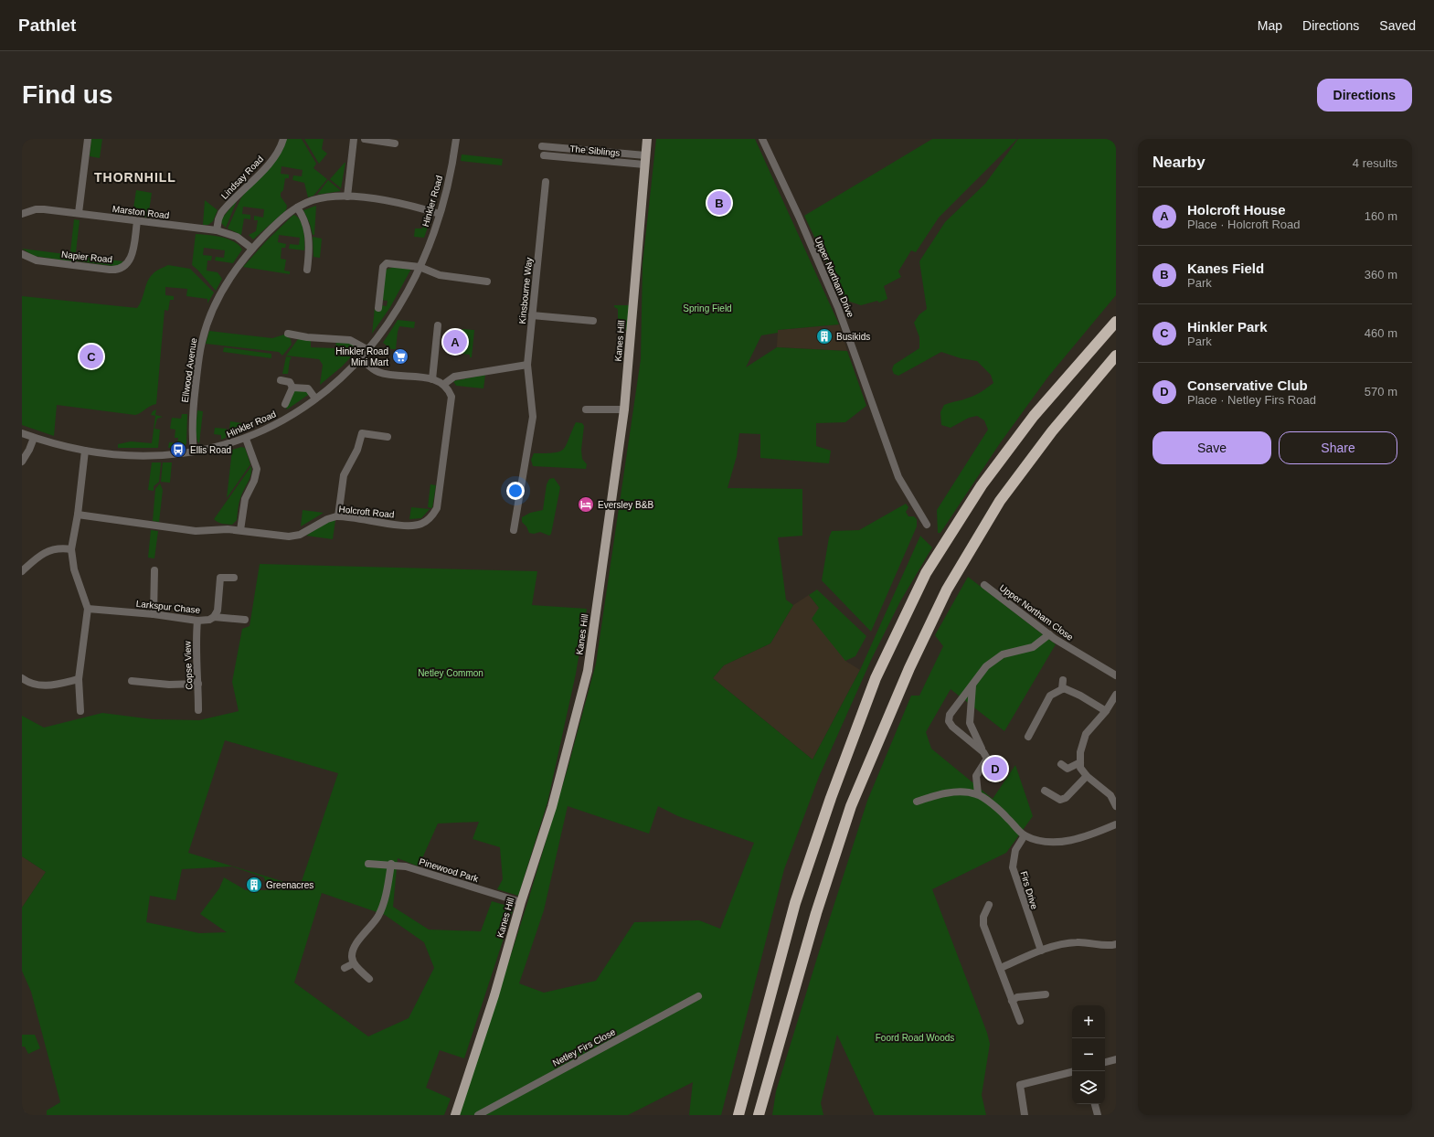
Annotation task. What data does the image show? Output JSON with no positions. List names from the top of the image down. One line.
{"streets":{"main road":["Kanes Hill"],"street":["The Siblings","Lindsay Road","Hinkler Road","Marston Road","Napier Road","Upper Northam Drive","Kinsbourne Way","Ellwood Avenue","Holcroft Road","Larkspur Chase","Upper Northam Close","Copse View","Pinewood Park","Firs Drive","Netley Firs Close"]},"crossings":[["The Siblings","Kanes Hill"],["Lindsay Road","Marston Road"],["Hinkler Road","Ellwood Avenue"],["Marston Road","Napier Road"],["Marston Road","Ellwood Avenue"],["Kanes Hill","Pinewood Park"],["Larkspur Chase","Copse View"]],"districts":["THORNHILL"],"parks":["Spring Field","Netley Common","Foord Road Woods"],"places":{"building":["Busikids","Greenacres"],"supermarket":["Hinkler Road Mini Mart"],"bus stop":["Ellis Road"],"hotel":["Eversley B&B"]},"page":{"header":"Pathlet","nav":["Map","Directions","Saved"],"buttons":["Directions",["Save","Share"]],"title":"Find us","heading":["Nearby","4 results"],"list":[{"mark":"A","name":"Holcroft House","note":"Place · Holcroft Road","value":"160 m"},{"mark":"B","name":"Kanes Field","note":"Park","value":"360 m"},{"mark":"C","name":"Hinkler Park","note":"Park","value":"460 m"},{"mark":"D","name":"Conservative Club","note":"Place · Netley Firs Road","value":"570 m"}],"pins":["B","A","C","D"],"map_buttons":["+","−"]}}
